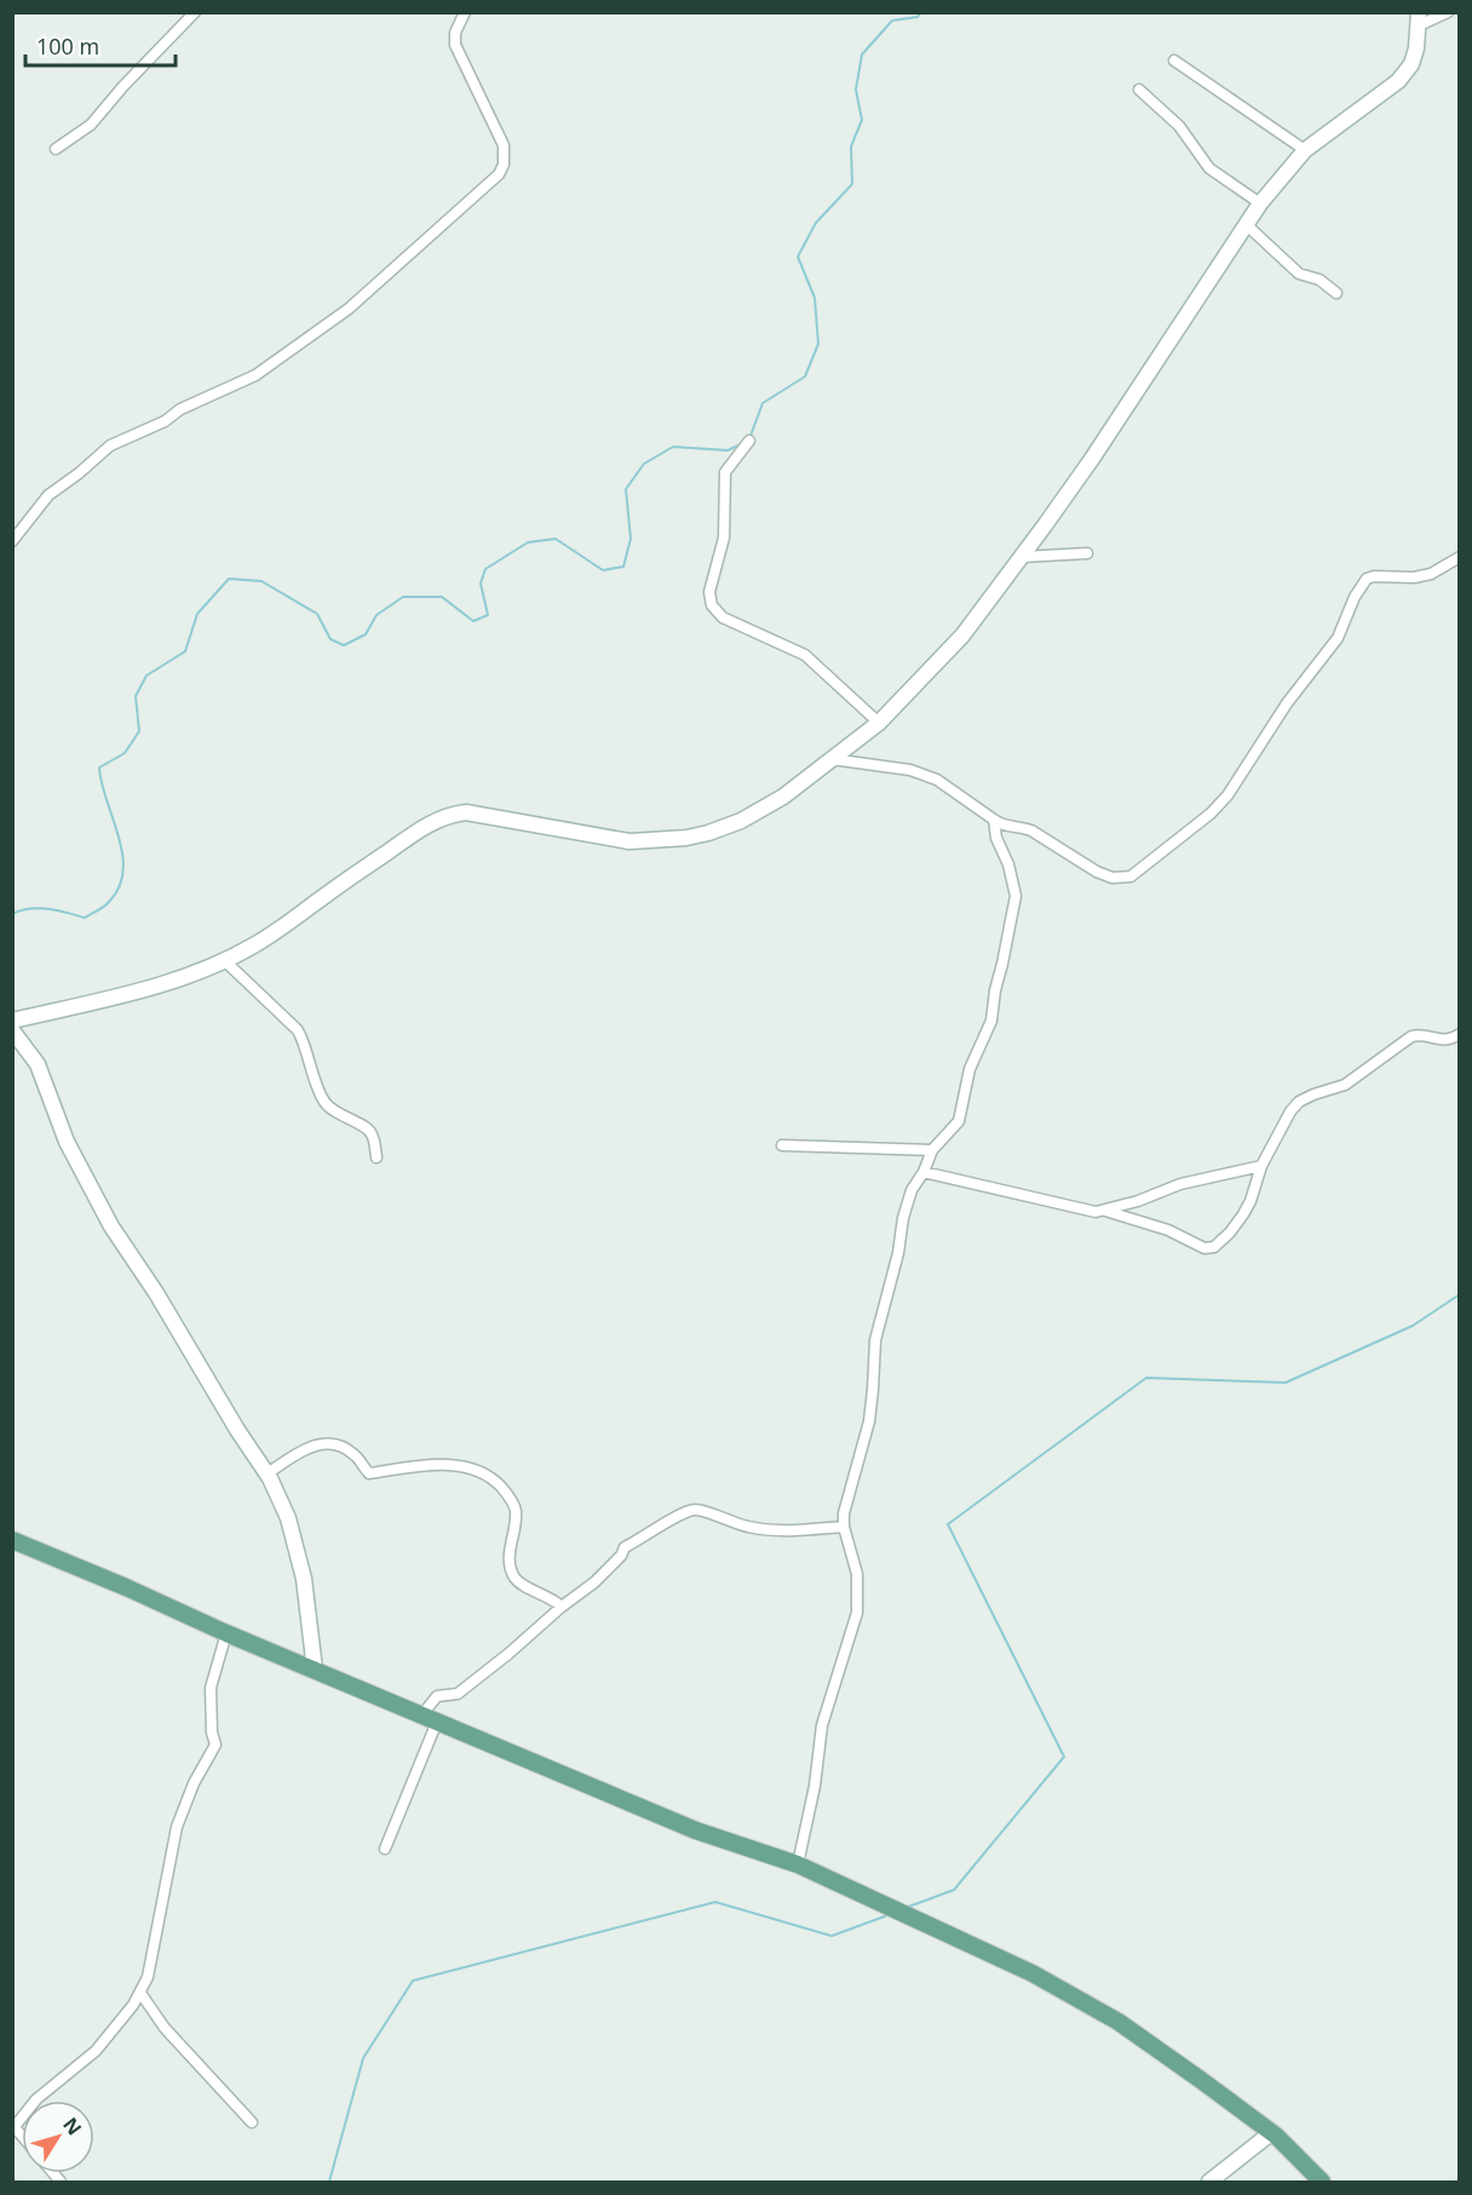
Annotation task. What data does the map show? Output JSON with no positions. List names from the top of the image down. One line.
{"scale_bar":"100 m","north":"top right"}
